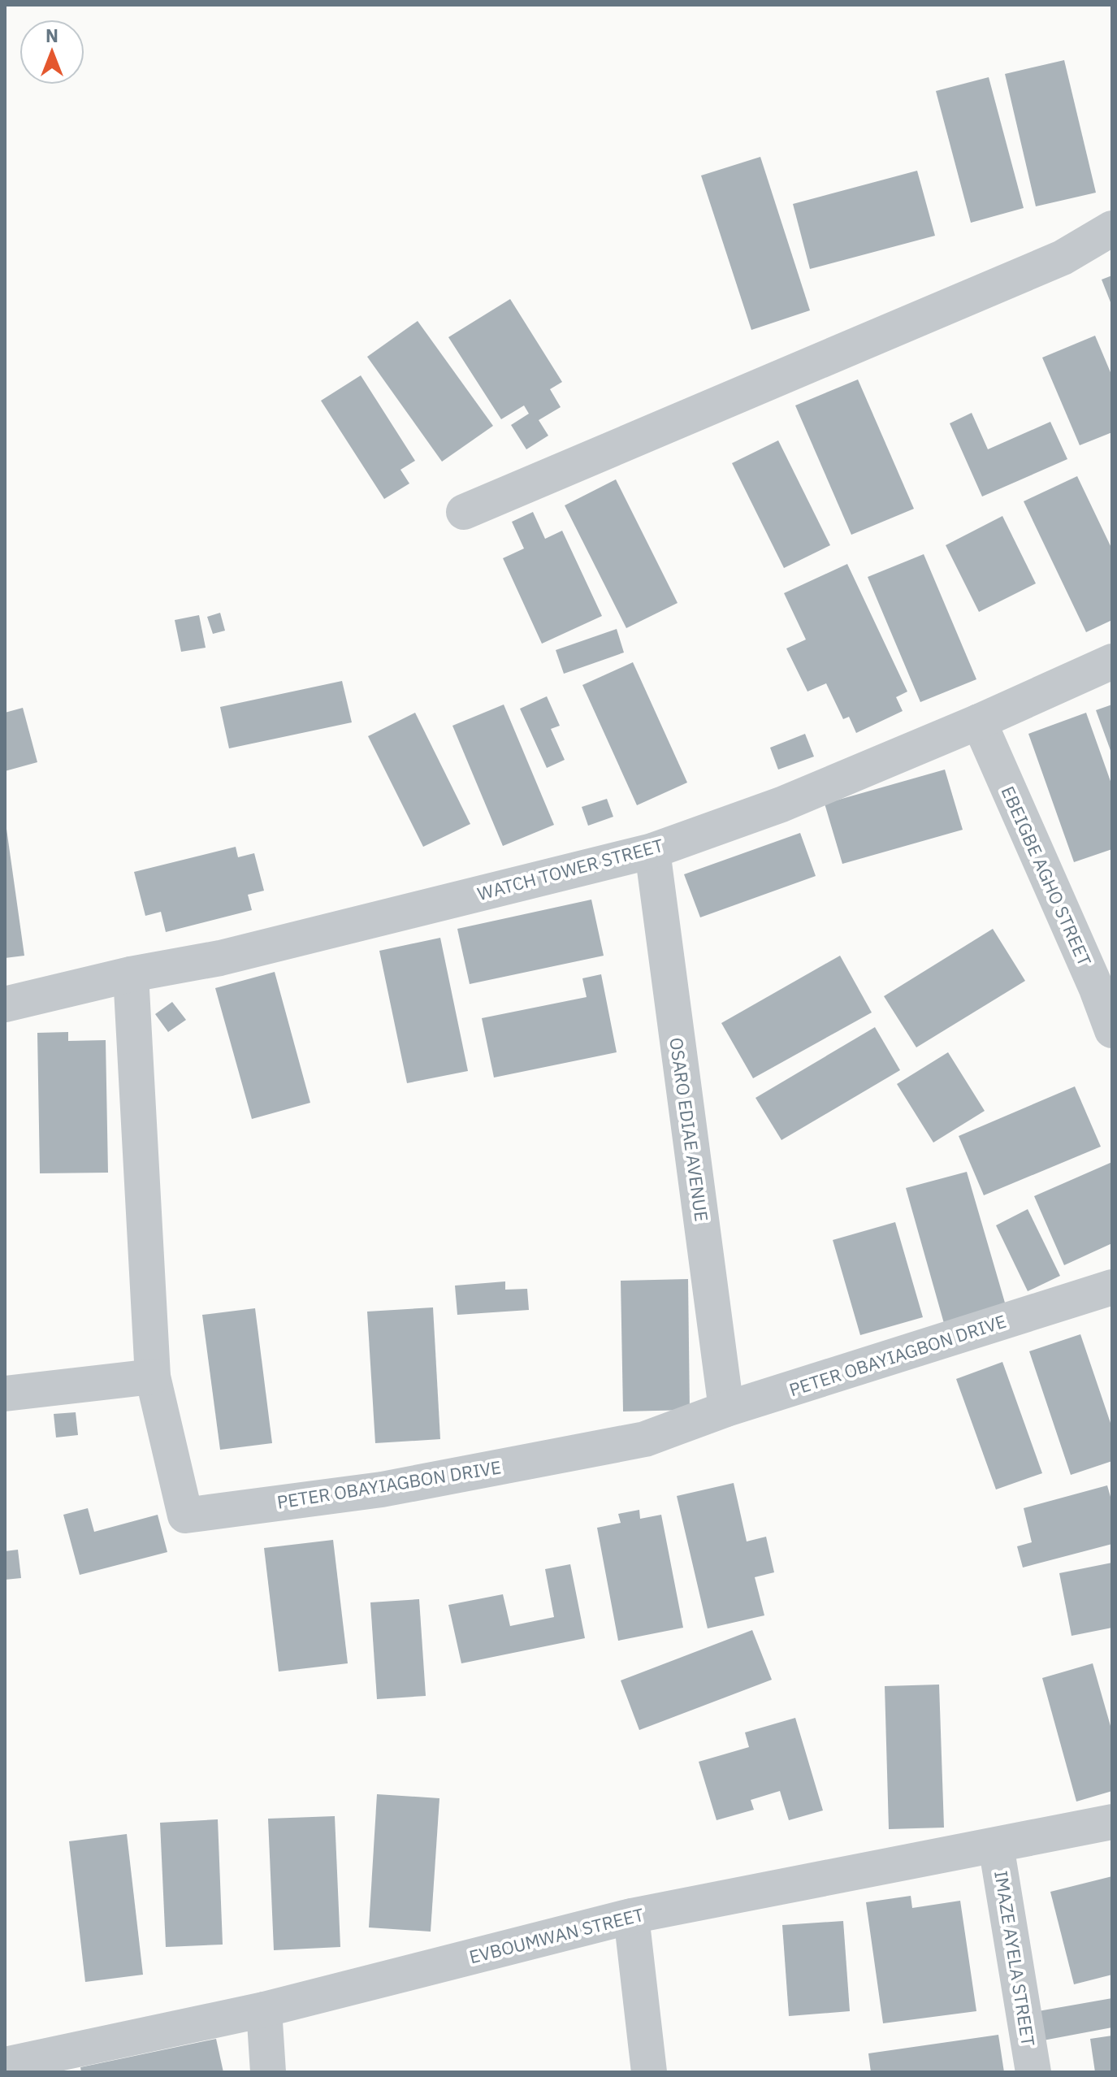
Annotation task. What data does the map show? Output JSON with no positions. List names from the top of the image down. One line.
{"streets":{"street":["WATCH TOWER STREET","EBEIGBE AGHO STREET","OSARO EDIAE AVENUE","PETER OBAYIAGBON DRIVE","EVBOUMWAN STREET","IMAZE AYELA STREET"]},"crossings":[["WATCH TOWER STREET","EBEIGBE AGHO STREET"],["WATCH TOWER STREET","OSARO EDIAE AVENUE"],["WATCH TOWER STREET","PETER OBAYIAGBON DRIVE"],["OSARO EDIAE AVENUE","PETER OBAYIAGBON DRIVE"],["EVBOUMWAN STREET","IMAZE AYELA STREET"]],"north":"top"}
